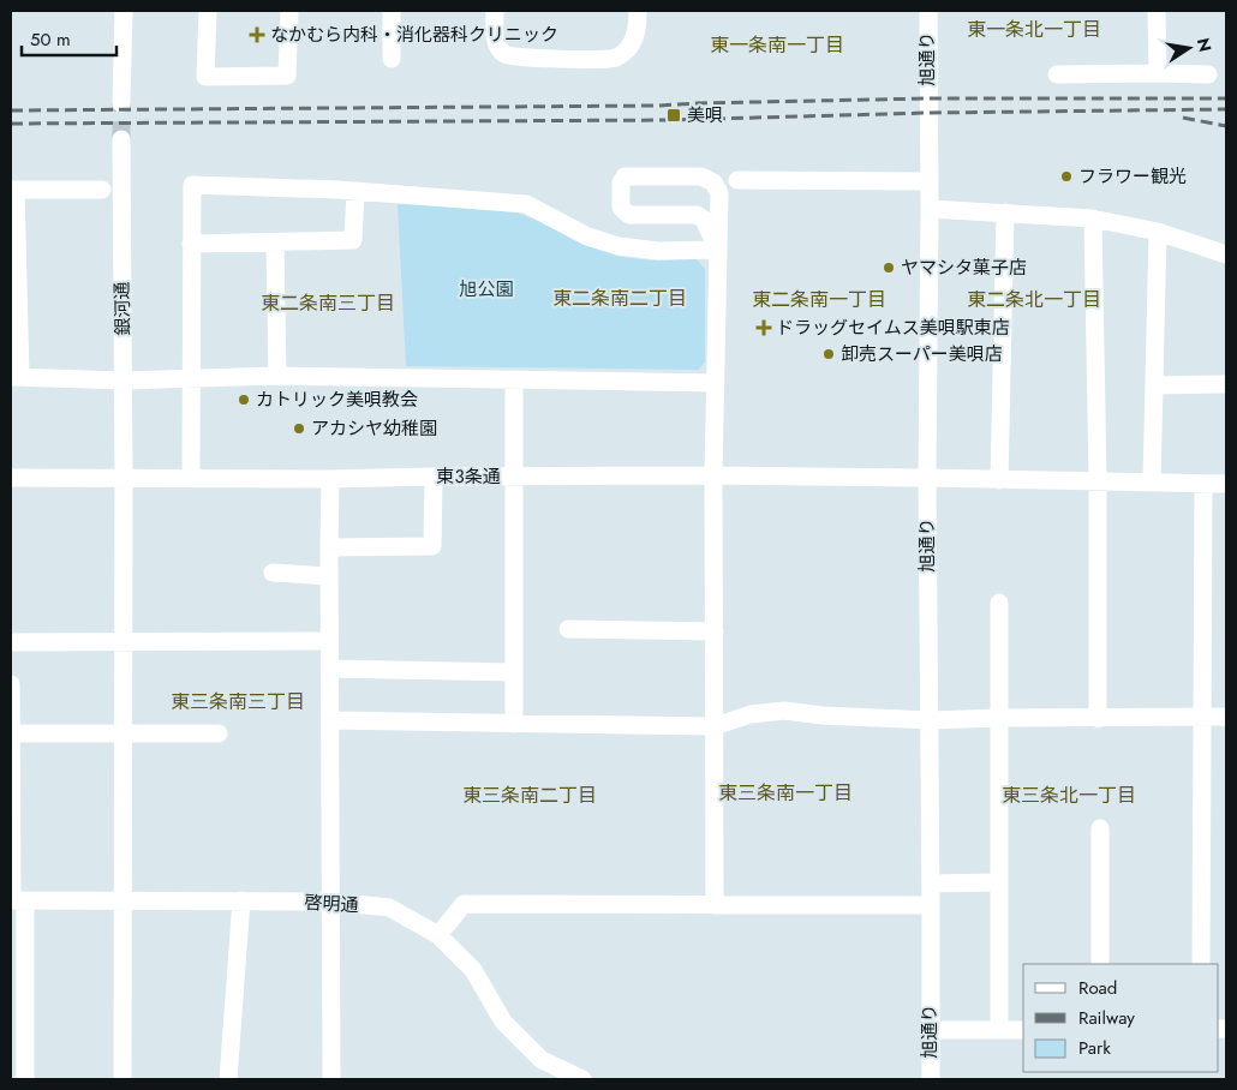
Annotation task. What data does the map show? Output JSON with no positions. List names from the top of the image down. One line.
{"streets":{"street":["旭通り","銀河通","東３条通","啓明通"]},"crossings":[["旭通り","東３条通"],["銀河通","東３条通"],["銀河通","啓明通"]],"districts":["東一条北一丁目","東一条南一丁目","東二条南二丁目","東二条南一丁目","東二条北一丁目","東二条南三丁目","東三条南三丁目","東三条南一丁目","東三条南二丁目","東三条北一丁目"],"parks":["旭公園"],"places":{"health":["なかむら内科・消化器科クリニック","ドラッグセイムス美唄駅東店"],"transit":["美唄"],"other":["フラワー観光","ヤマシタ菓子店","卸売スーパー美唄店","カトリック美唄教会","アカシヤ幼稚園"]},"legend":["Road","Railway","Park"],"scale_bar":"50 m","north":"right"}
